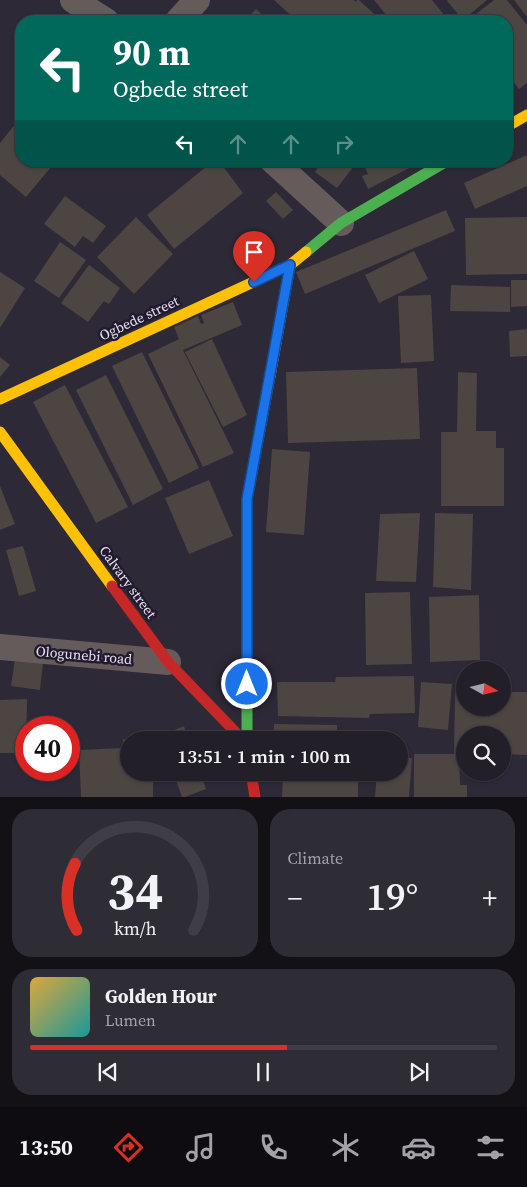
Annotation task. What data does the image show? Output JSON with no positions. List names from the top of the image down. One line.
{"streets":{"street":["Ogbede street","Calvary street","Ologunebi road"]},"crossings":[["Calvary street","Ologunebi road"]],"north":"right","page":{"turn":["90 m","Ogbede street"],"limit":"40","trip":"13:51 · 1 min · 100 m","tile":"Climate","heat":["−","19°","+"],"song":["Golden Hour","Lumen"],"tabs":"13:50","gauge":["34","km/h"]}}
